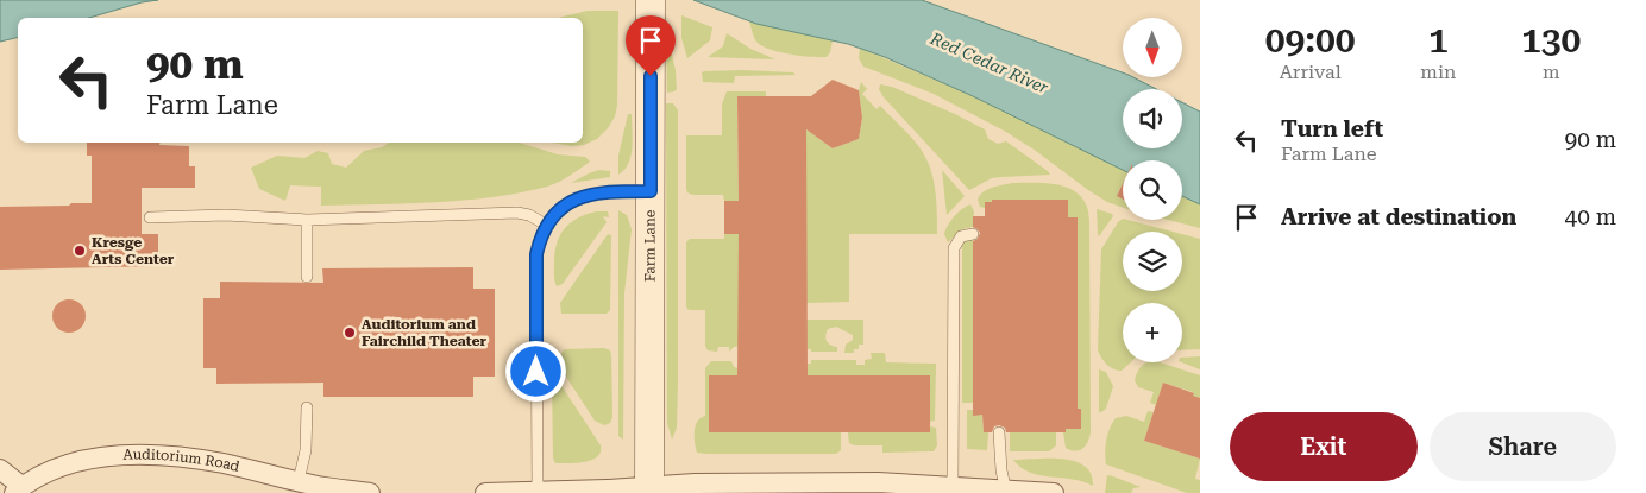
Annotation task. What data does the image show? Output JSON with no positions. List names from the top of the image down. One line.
{"streets":{"street":["Farm Lane","Auditorium Road"]},"water":["Red Cedar River"],"places":["Kresge Arts Center","Auditorium and Fairchild Theater"],"north":"bottom","page":{"eta":["09:00","Arrival","1","min","130","m"],"map_buttons":"+","turn":["90 m","Farm Lane"],"list":[{"name":"Turn left","note":"Farm Lane","value":"90 m"},{"name":"Arrive at destination","value":"40 m"}],"buttons":["Exit","Share"]}}
